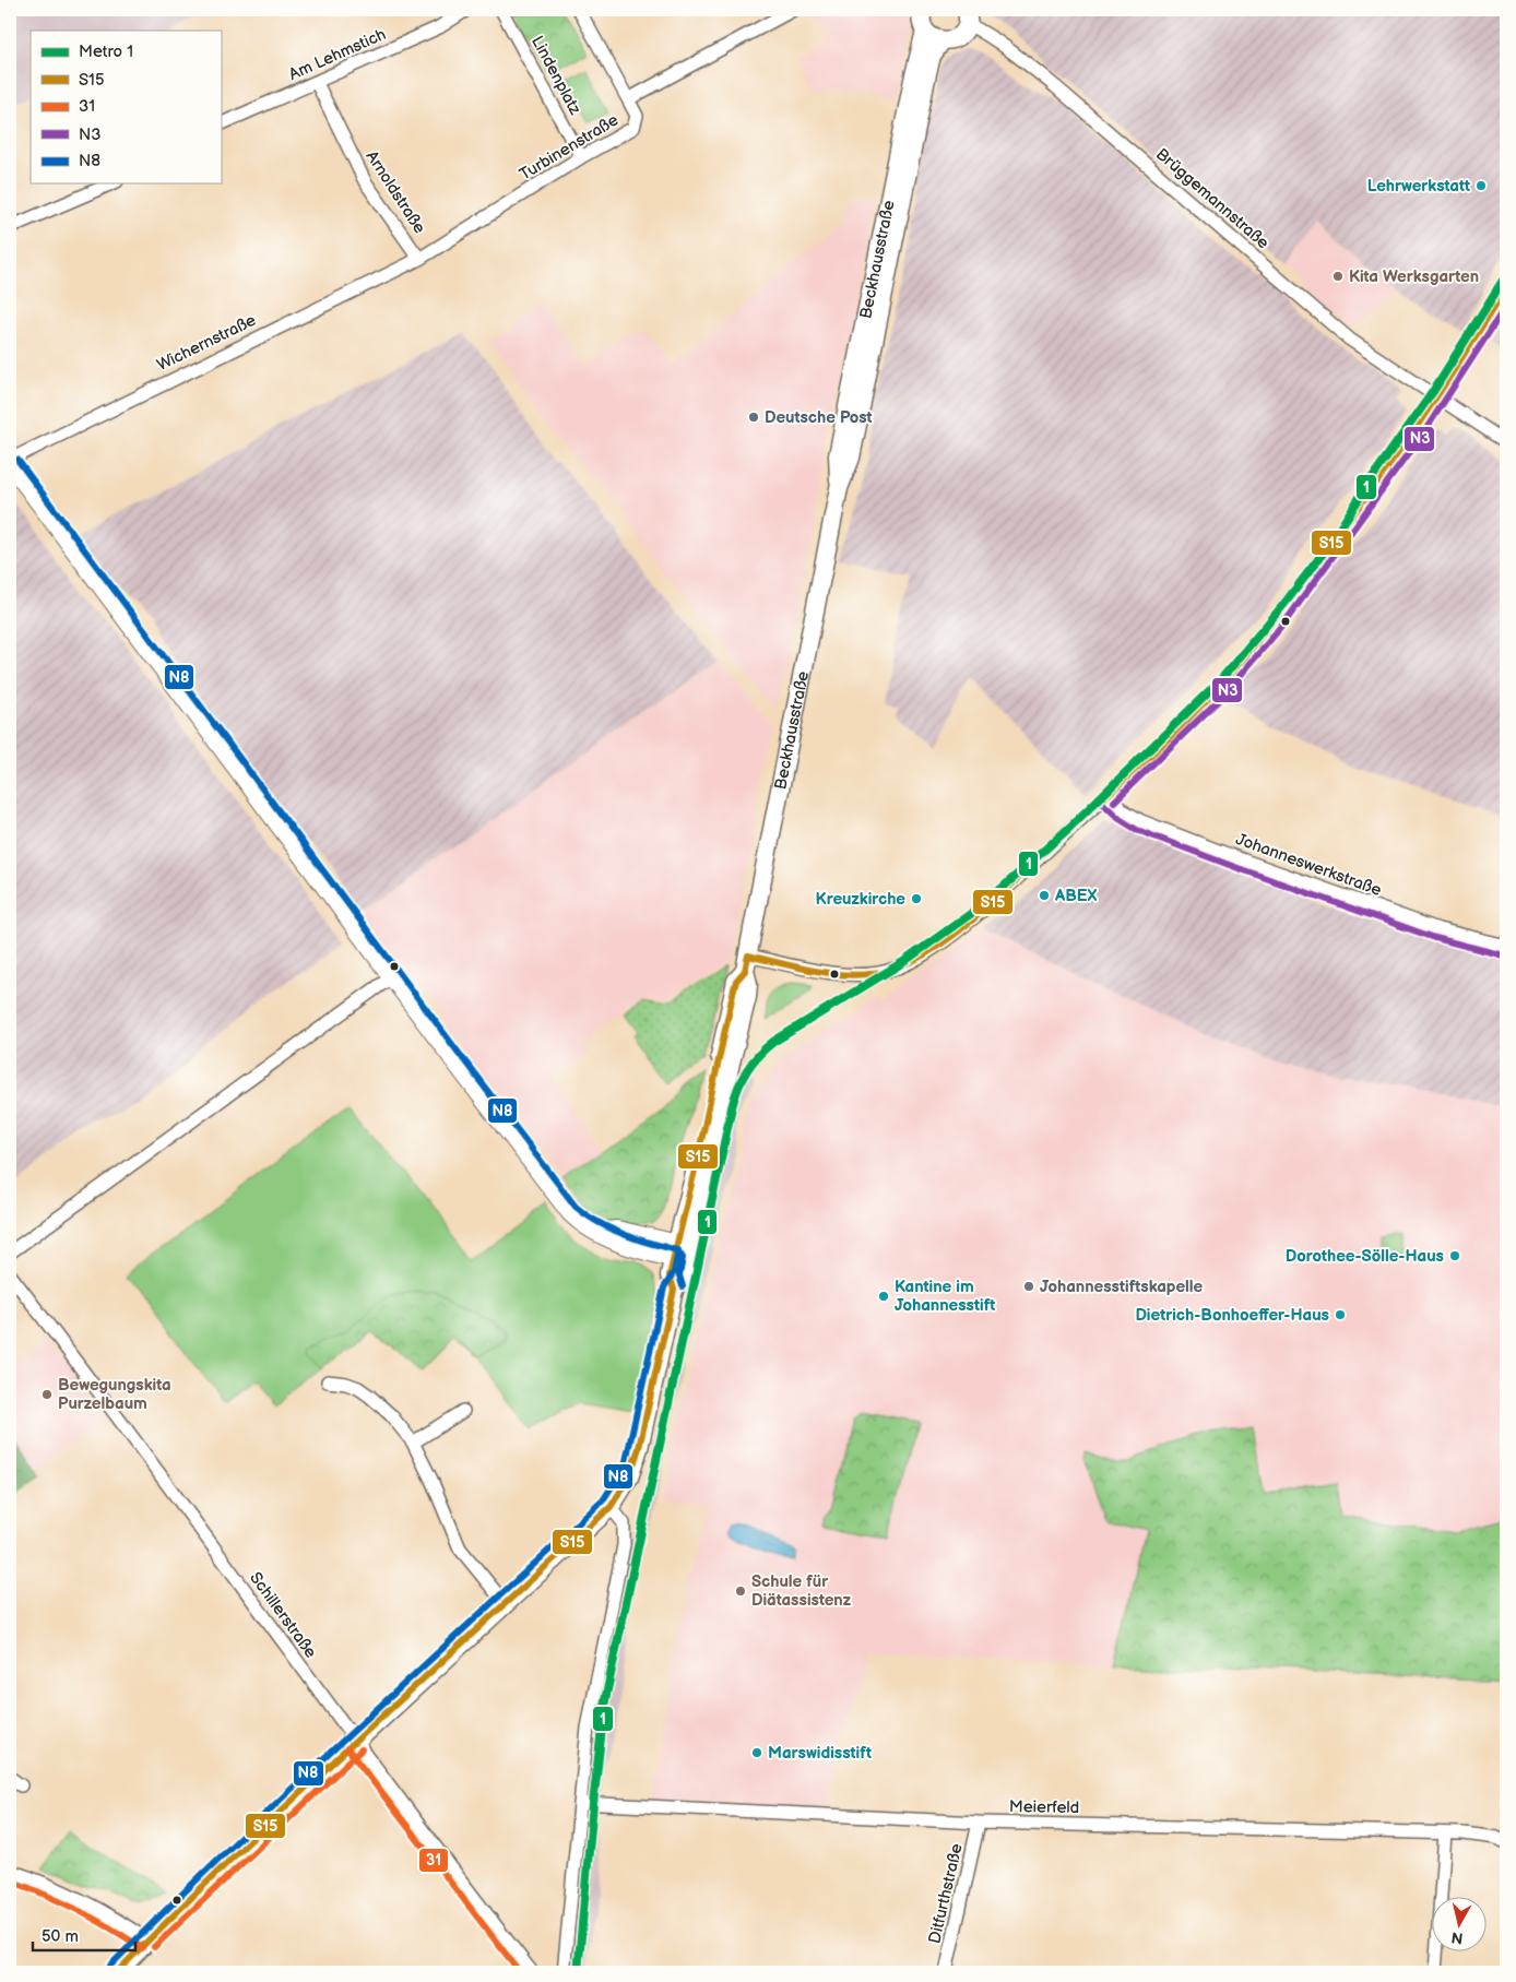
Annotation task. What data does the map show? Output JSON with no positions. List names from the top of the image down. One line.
{"streets":{"main road":["Beckhausstraße"],"street":["Am Lehmstich","Lindenplatz","Turbinenstraße","Arnoldstraße","Brüggemannstraße","Wichernstraße","Johanneswerkstraße","Schillerstraße","Meierfeld","Ditfurthstraße"]},"crossings":[["Am Lehmstich","Arnoldstraße"],["Lindenplatz","Turbinenstraße"],["Turbinenstraße","Arnoldstraße"],["Turbinenstraße","Wichernstraße"],["Arnoldstraße","Wichernstraße"],["Beckhausstraße","Schillerstraße"],["Meierfeld","Ditfurthstraße"]],"places":["Lehrwerkstatt","Kita Werksgarten","Deutsche Post","ABEX","Kreuzkirche","Dorothee-Sölle-Haus","Johannesstiftskapelle","Kantine im Johannesstift","Dietrich-Bonhoeffer-Haus","Bewegungskita Purzelbaum","Schule für Diätassistenz","Marswidisstift"],"lines":["metro line 1","transit line S15","transit line N3","transit line N8","transit line 31"],"legend":["Metro 1","S15","31","N3","N8"],"scale_bar":"50 m","north":"bottom"}
